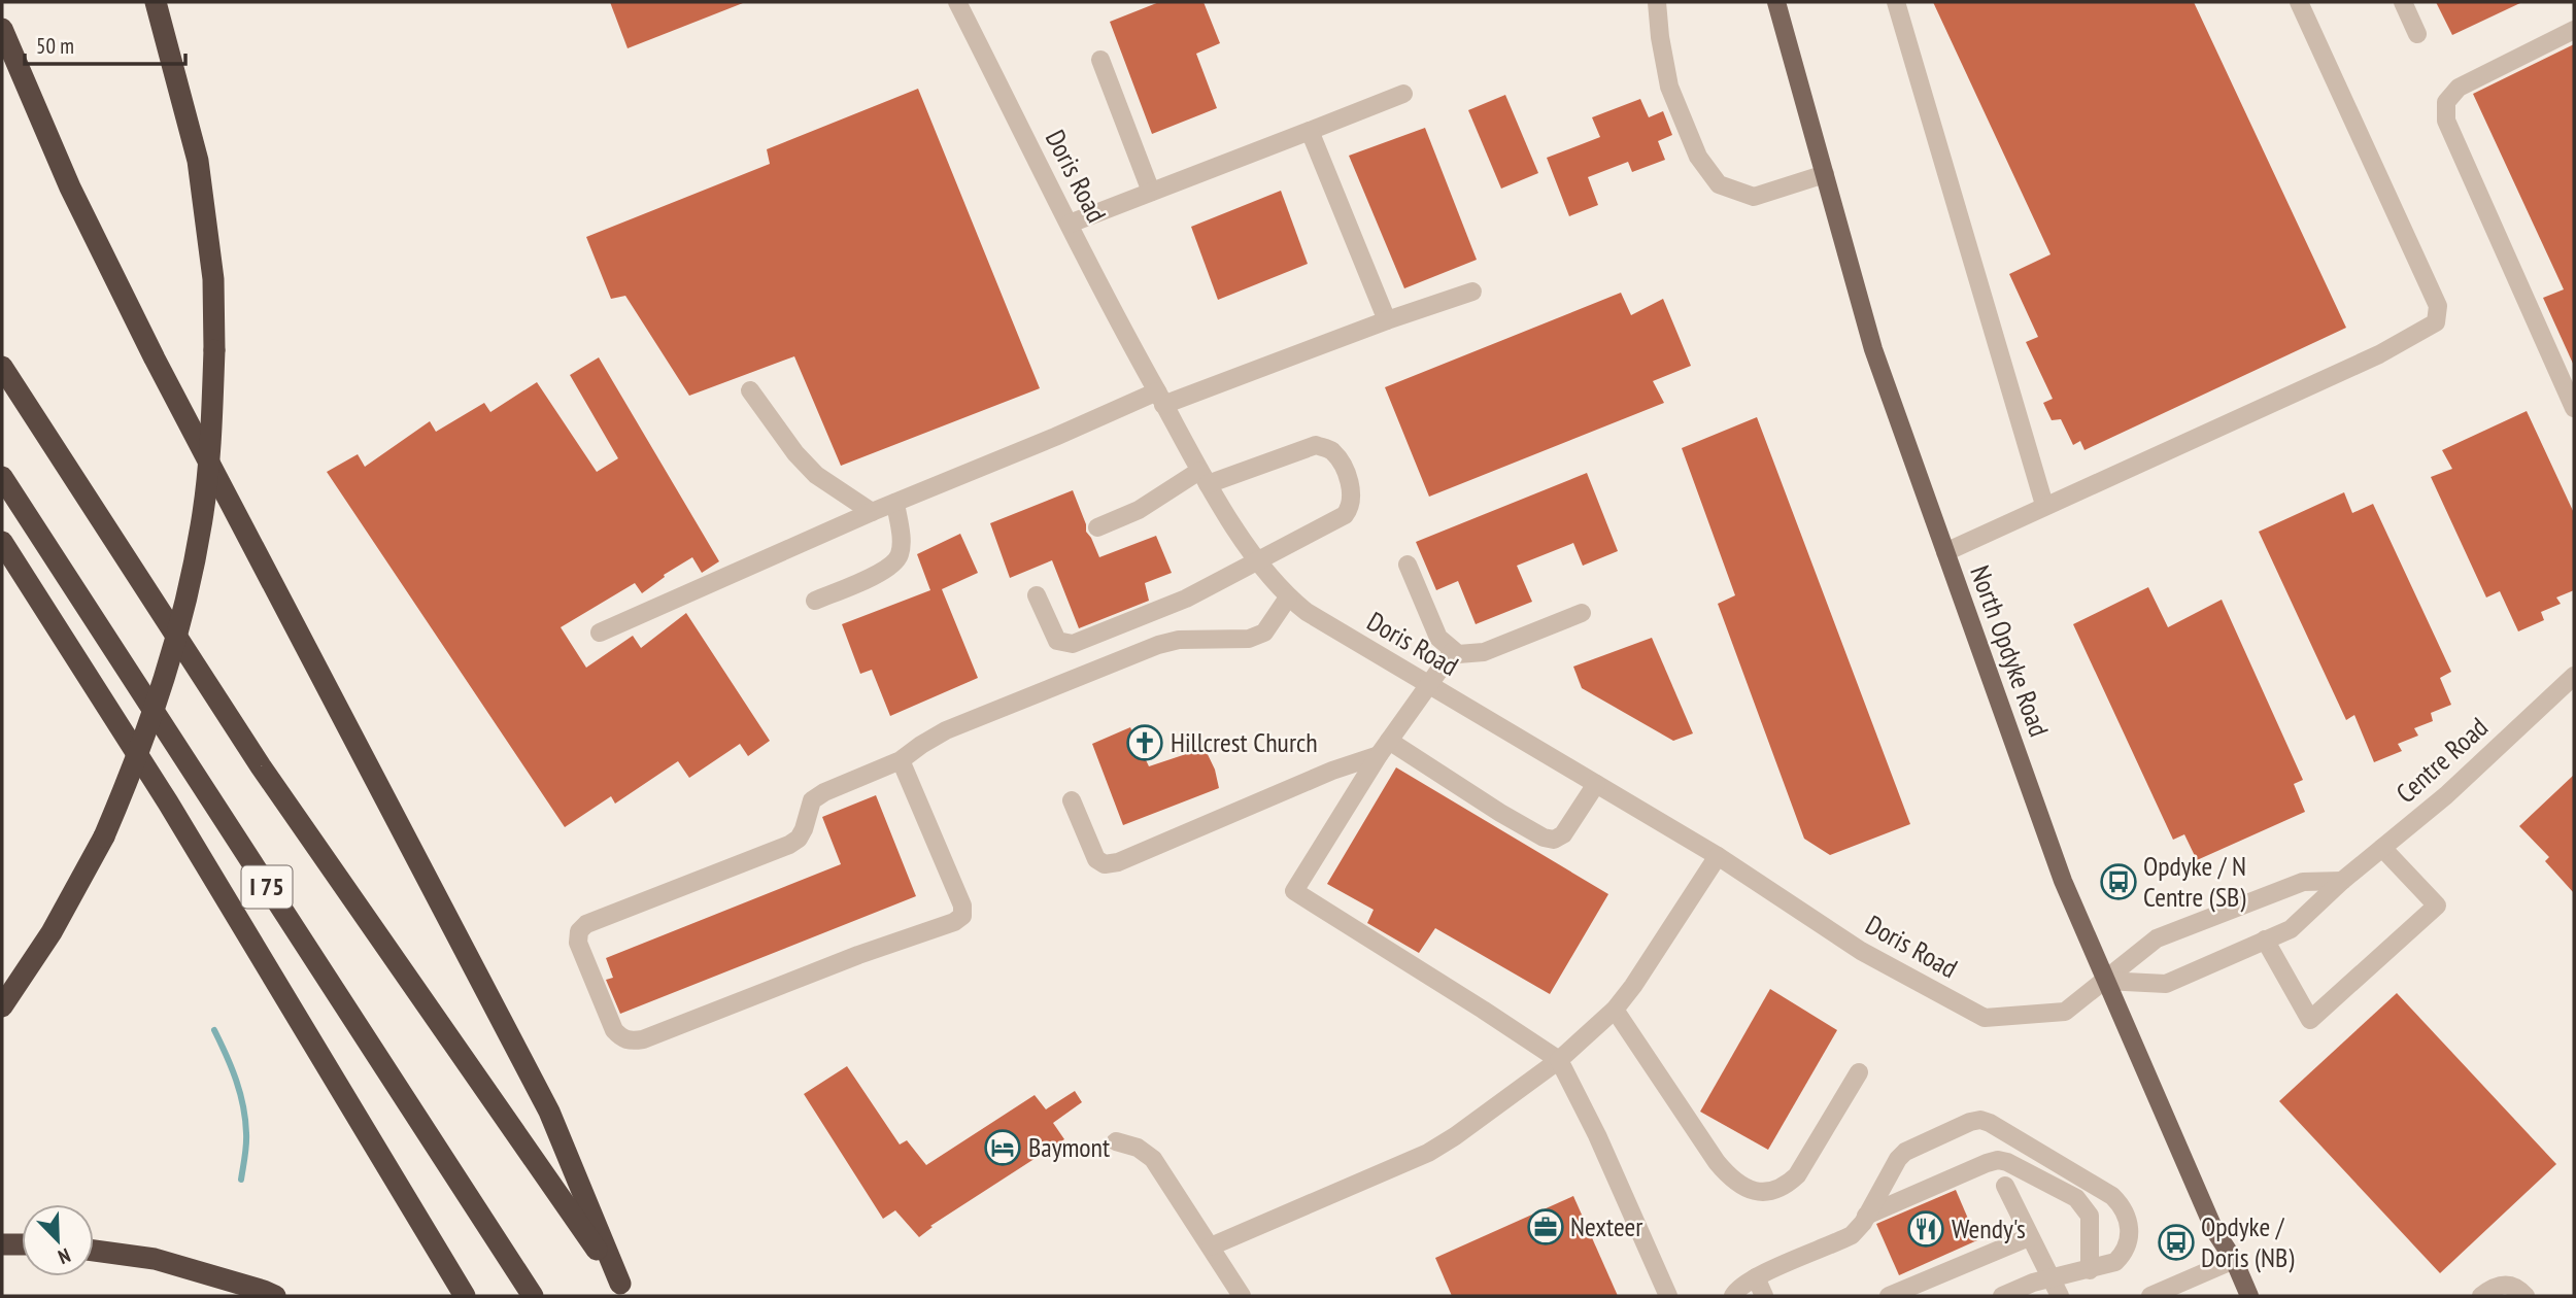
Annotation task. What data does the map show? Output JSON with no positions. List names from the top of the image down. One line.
{"streets":{"highway":["I 75"],"main road":["North Opdyke Road"],"street":["Doris Road","Centre Road"]},"crossings":[["Doris Road","North Opdyke Road"],["Doris Road","Centre Road"],["North Opdyke Road","Centre Road"]],"places":{"church":["Hillcrest Church"],"bus stop":["Opdyke / N Centre (SB)","Opdyke / Doris (NB)"],"hotel":["Baymont"],"office":["Nexteer"],"restaurant":["Wendy's"]},"scale_bar":"50 m","north":"bottom right"}
